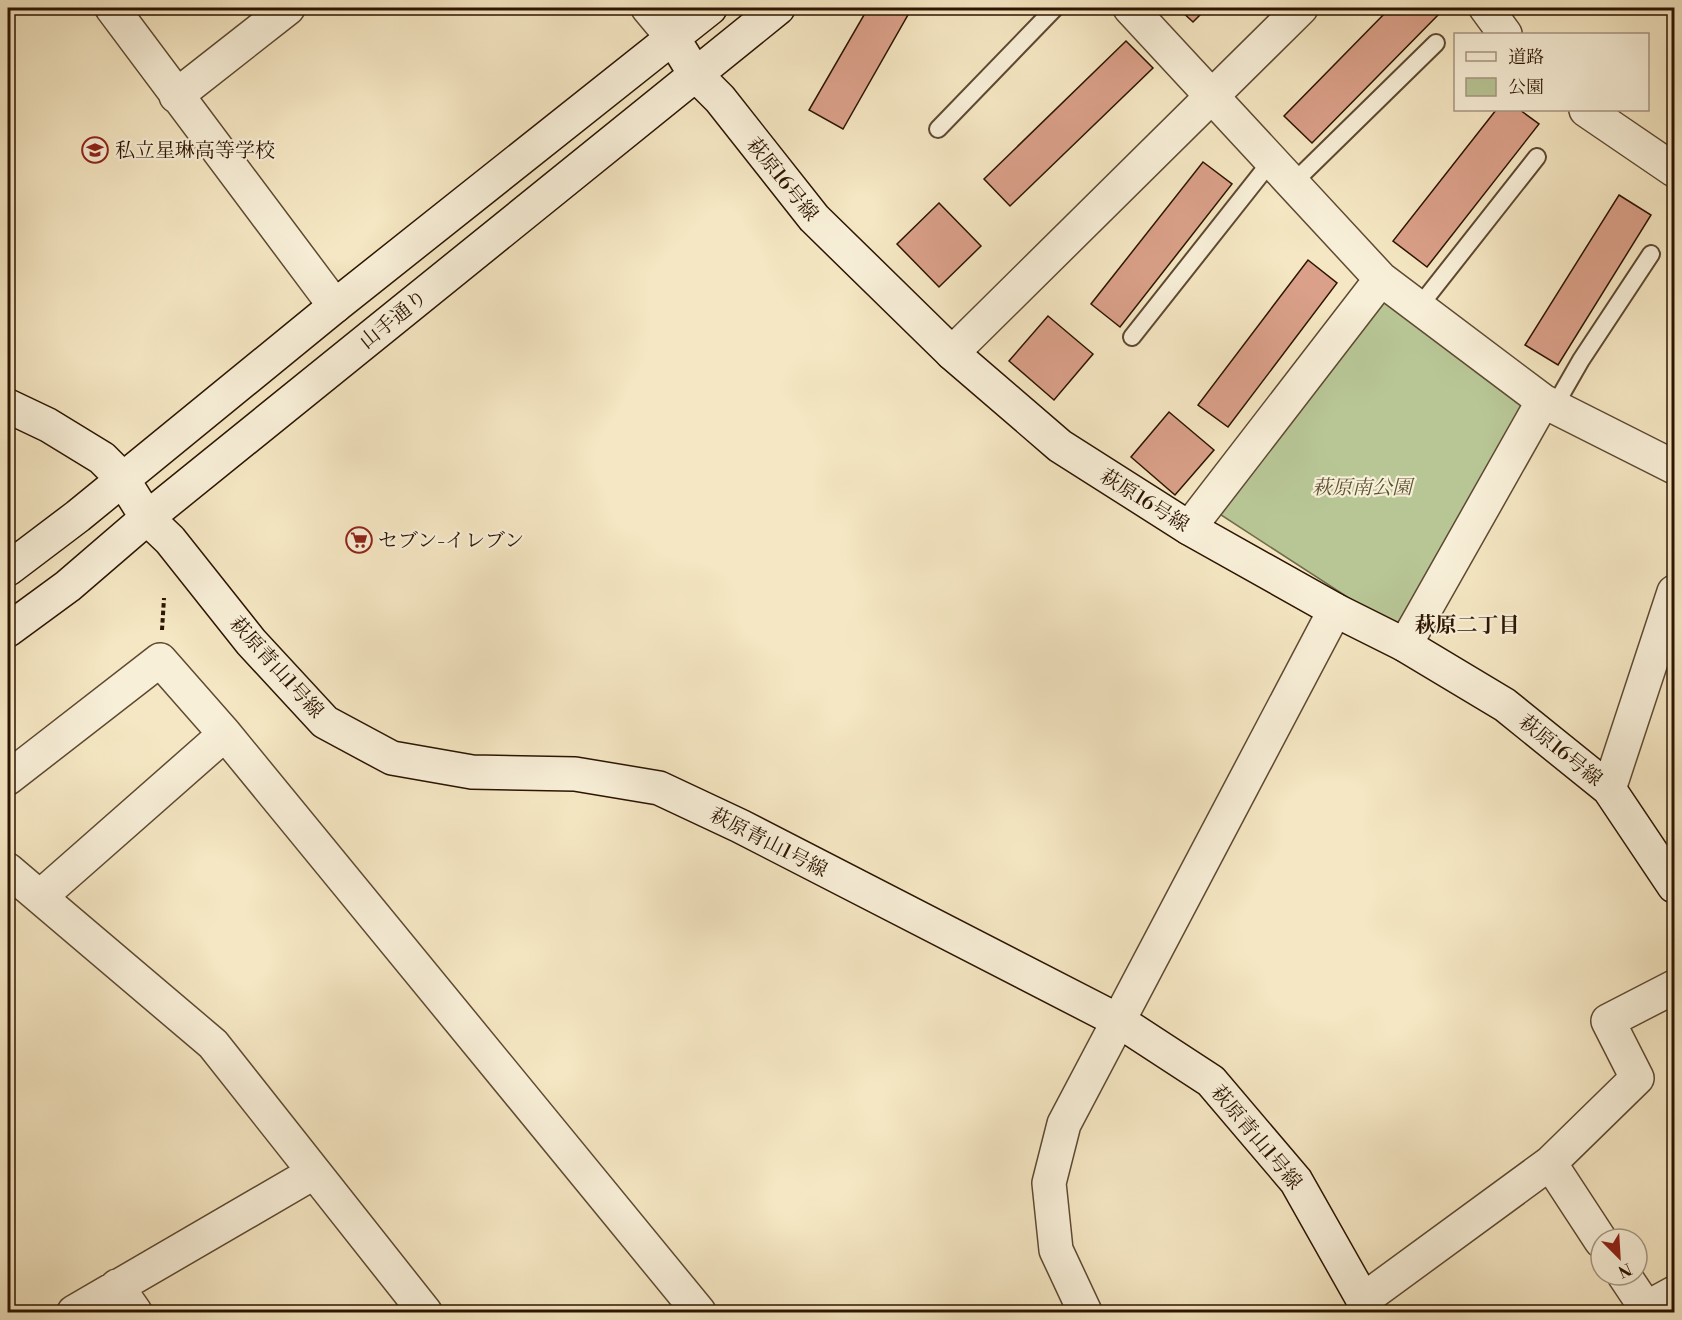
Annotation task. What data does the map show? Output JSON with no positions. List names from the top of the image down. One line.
{"streets":{"street":["萩原16号線","山手通り","萩原青山1号線"]},"crossings":[["萩原16号線","山手通り"],["山手通り","萩原青山1号線"]],"districts":["萩原二丁目"],"parks":["萩原南公園"],"places":{"school or university":["私立星琳高等学校"],"supermarket":["セブン-イレブン"]},"legend":["道路","公園"],"north":"bottom right"}
